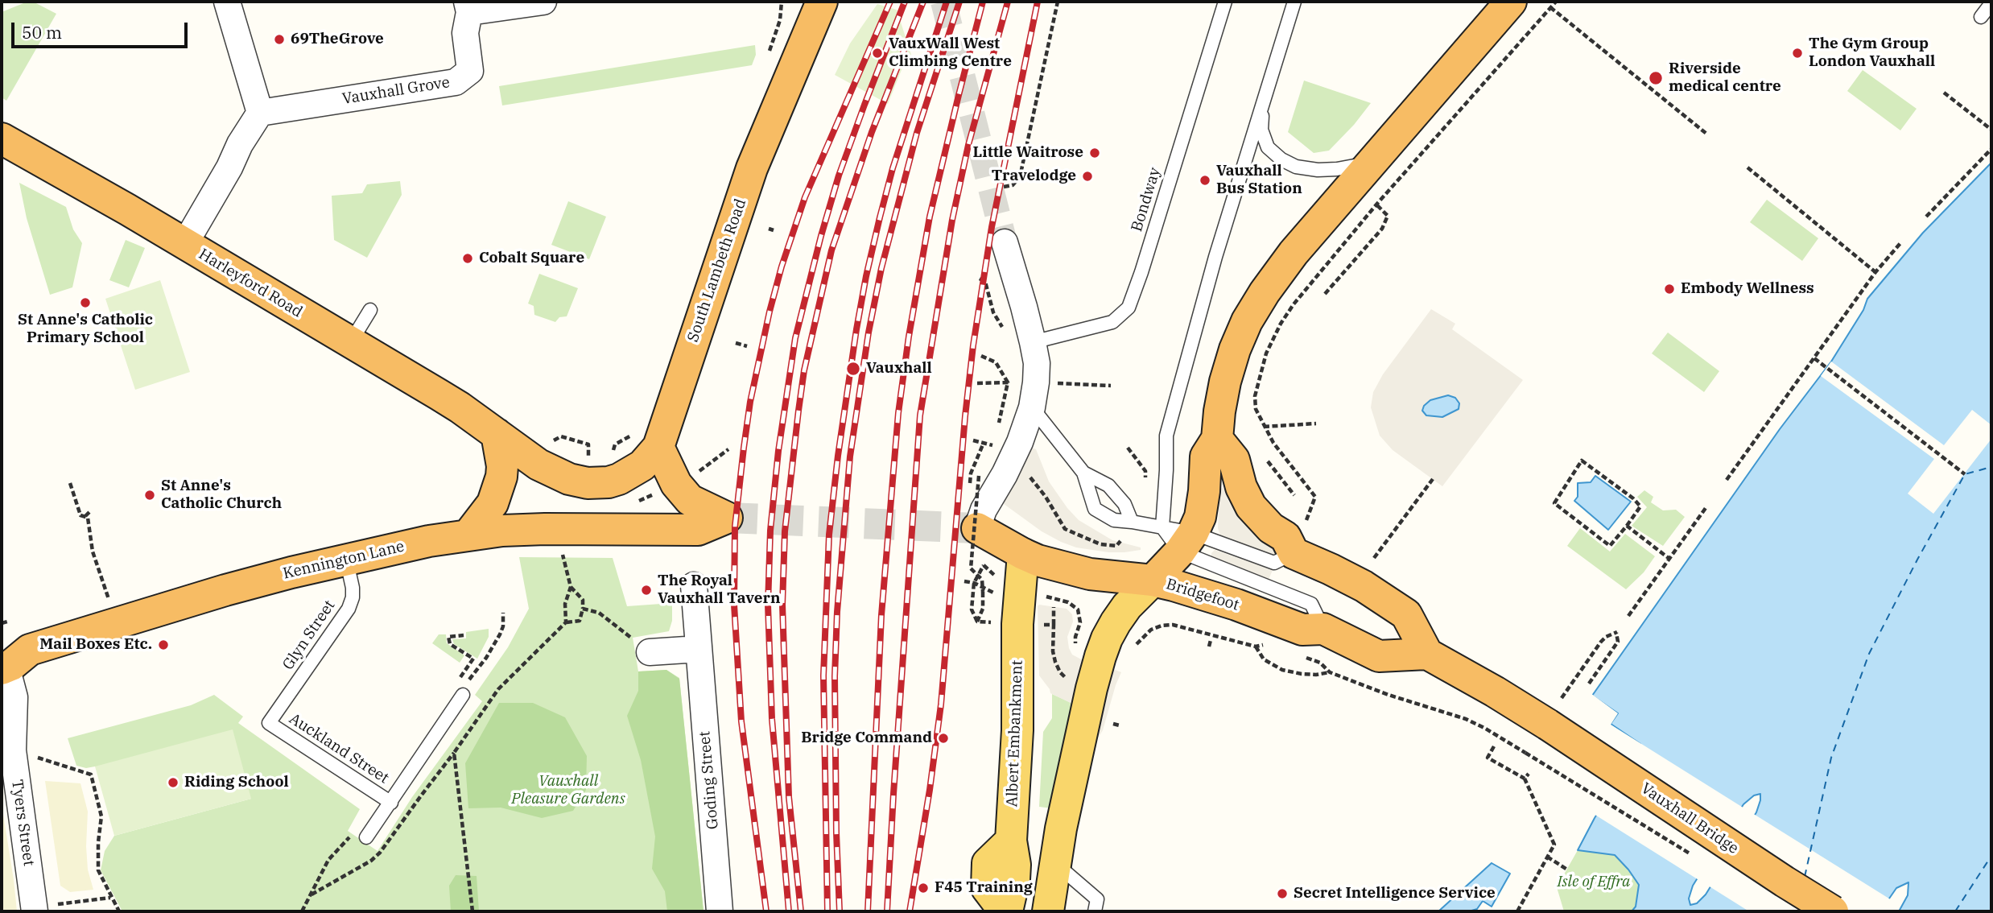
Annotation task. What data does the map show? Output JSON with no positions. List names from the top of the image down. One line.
{"streets":{"highway":["South Lambeth Road","Harleyford Road","Kennington Lane","Bridgefoot","Vauxhall Bridge"],"main road":["Albert Embankment"],"street":["Vauxhall Grove","Goding Street","Tyers Street"],"lane":["Bondway","Glyn Street","Auckland Street"]},"crossings":[["South Lambeth Road","Harleyford Road"],["South Lambeth Road","Kennington Lane"],["Harleyford Road","Kennington Lane"],["Kennington Lane","Glyn Street"],["Kennington Lane","Tyers Street"],["Bridgefoot","Albert Embankment"],["Bridgefoot","Vauxhall Bridge"],["Glyn Street","Auckland Street"]],"parks":["Vauxhall Pleasure Gardens","Isle of Effra"],"places":["69TheGrove","VauxWall West Climbing Centre","The Gym Group London Vauxhall","Riverside medical centre","Little Waitrose","Travelodge","Vauxhall Bus Station","Cobalt Square","Embody Wellness","St Anne's Catholic Primary School","Vauxhall","St Anne's Catholic Church","The Royal Vauxhall Tavern","Mail Boxes Etc.","Bridge Command","Riding School","F45 Training","Secret Intelligence Service"],"scale_bar":"50 m"}
